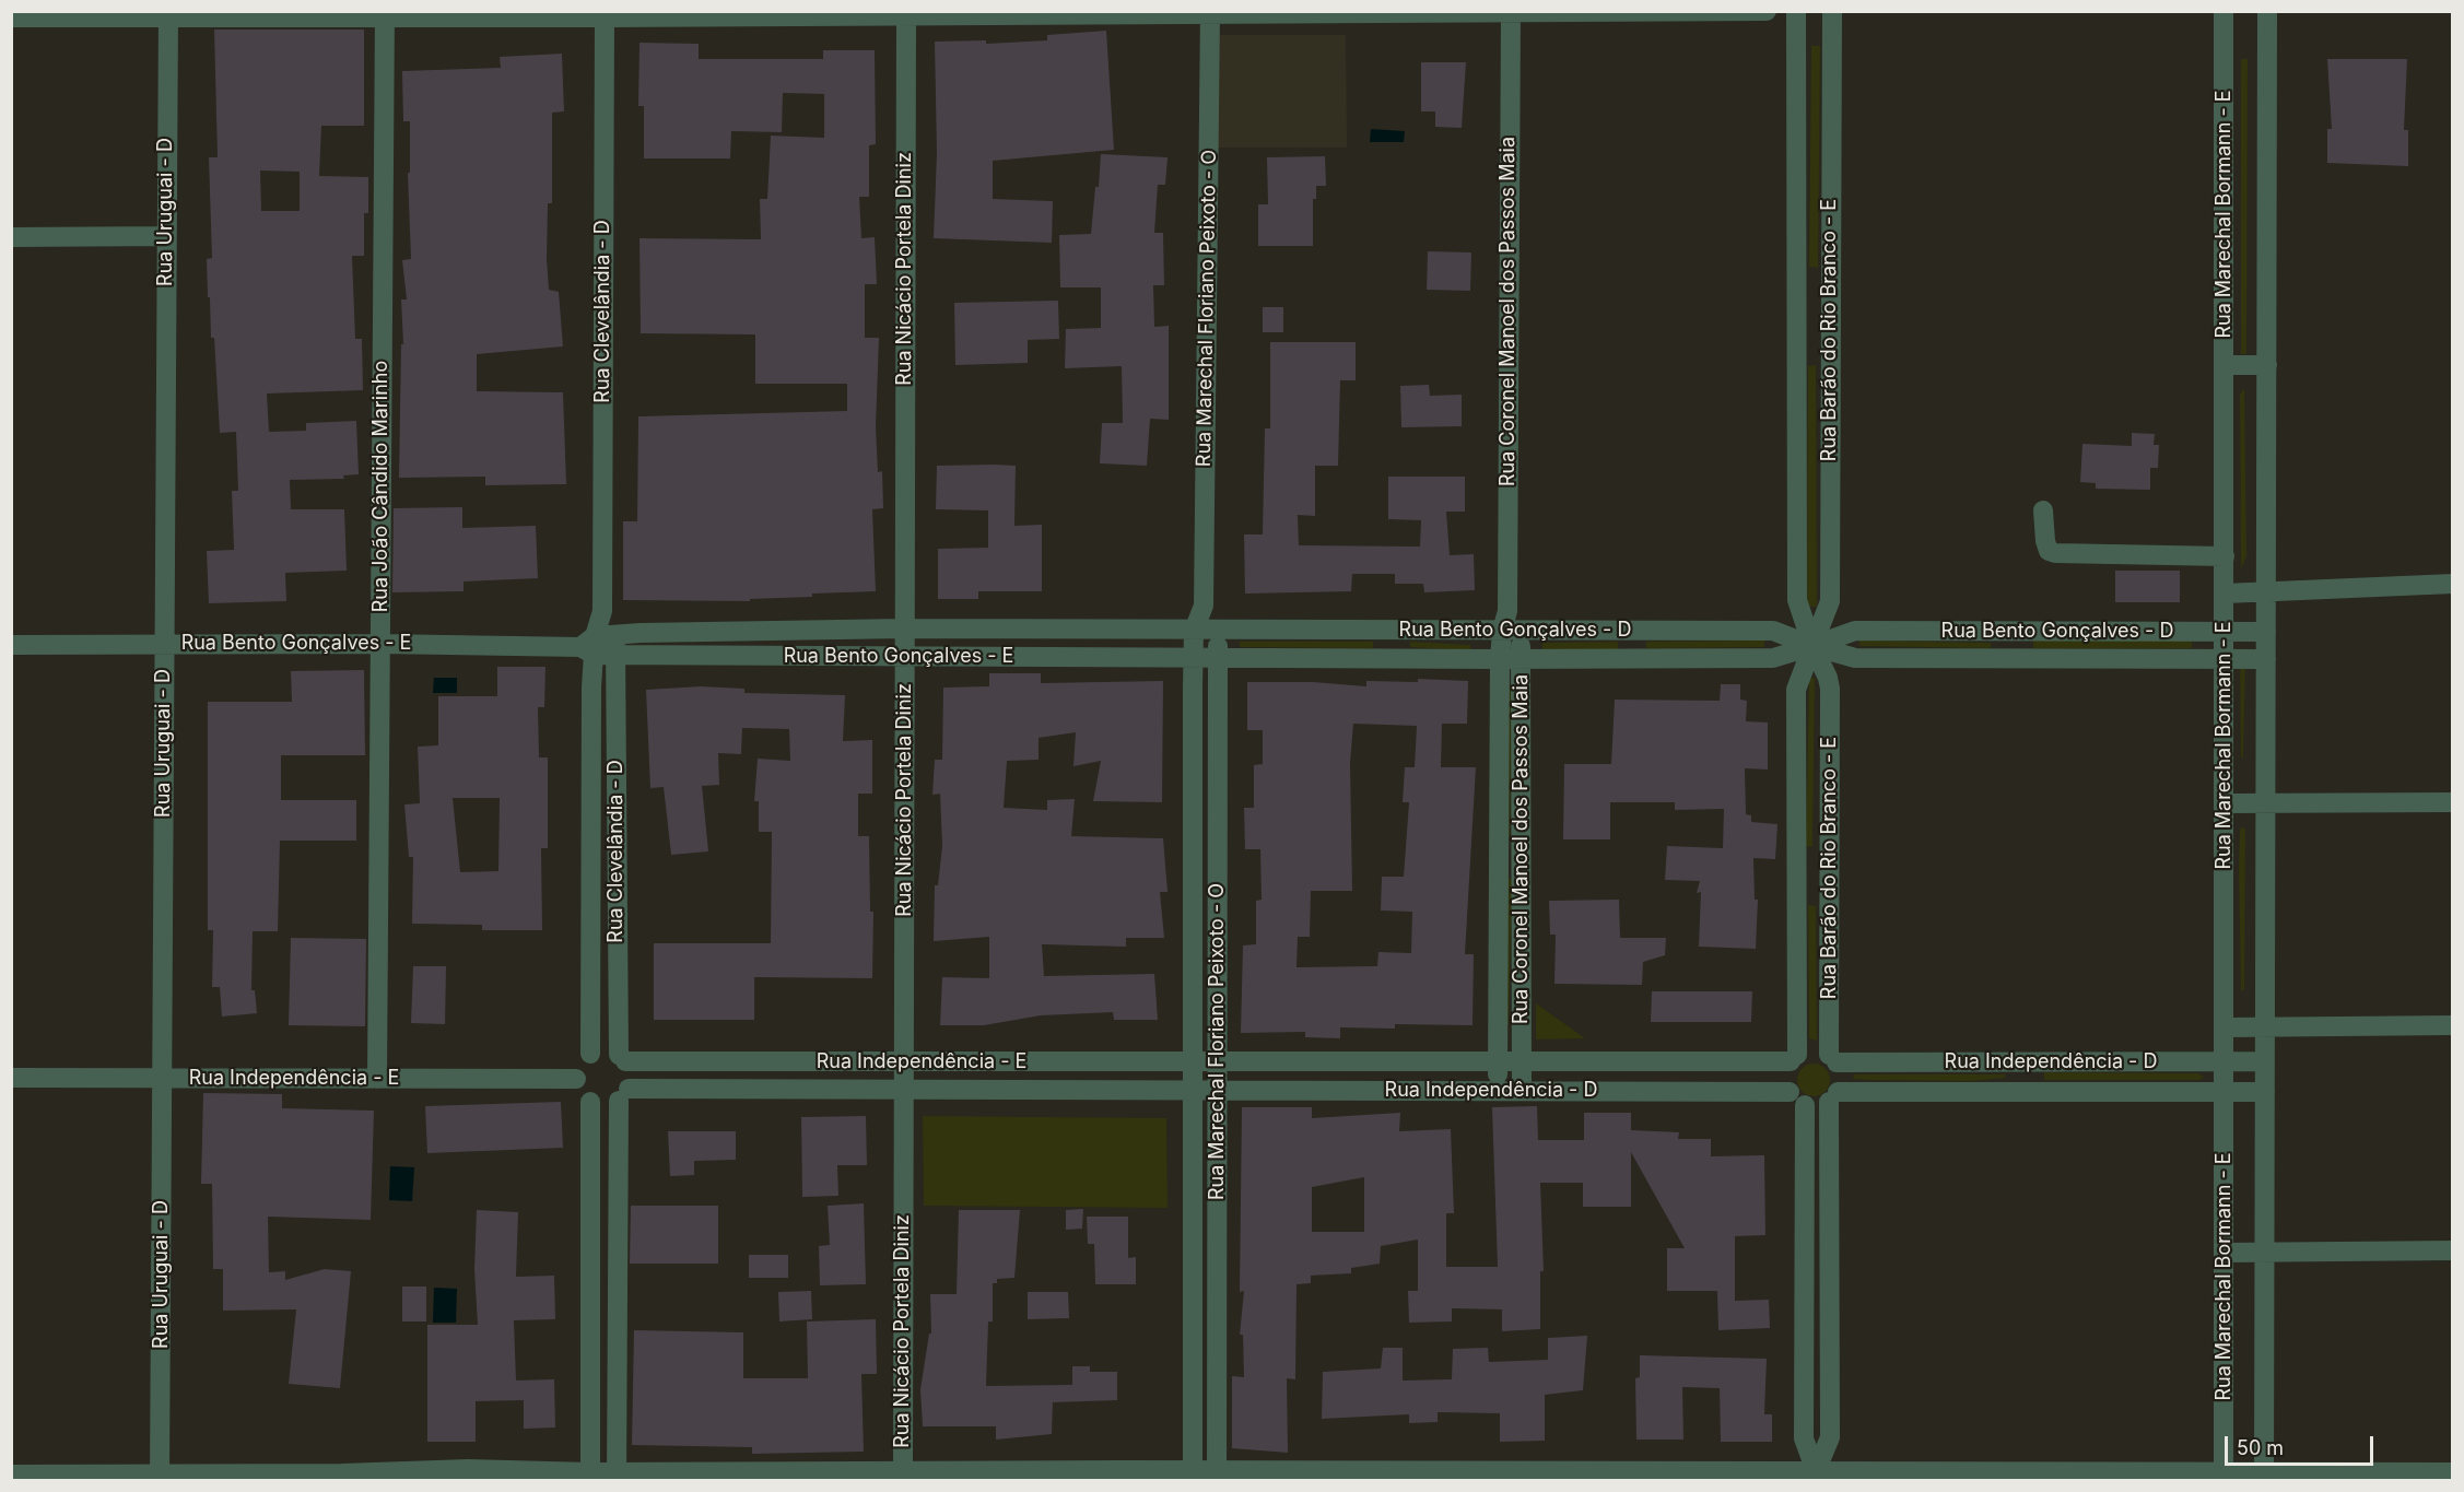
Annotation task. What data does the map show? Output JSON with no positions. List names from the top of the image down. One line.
{"streets":{"street":["Rua Uruguai - D","Rua Marechal Bormann - E","Rua Nicácio Portela Diniz","Rua Marechal Floriano Peixoto - O","Rua Clevelândia - D","Rua Coronel Manoel dos Passos Maia","Rua Barão do Rio Branco - E","Rua João Cândido Marinho","Rua Bento Gonçalves - D","Rua Bento Gonçalves - E","Rua Independência - E","Rua Independência - D"]},"crossings":[["Rua Uruguai - D","Rua Bento Gonçalves - E"],["Rua Uruguai - D","Rua Independência - E"],["Rua Marechal Bormann - E","Rua Bento Gonçalves - D"],["Rua Marechal Bormann - E","Rua Independência - D"],["Rua Nicácio Portela Diniz","Rua Bento Gonçalves - E"],["Rua Nicácio Portela Diniz","Rua Independência - E"],["Rua Marechal Floriano Peixoto - O","Rua Bento Gonçalves - D"],["Rua Marechal Floriano Peixoto - O","Rua Bento Gonçalves - E"],["Rua Marechal Floriano Peixoto - O","Rua Independência - E"],["Rua Marechal Floriano Peixoto - O","Rua Independência - D"],["Rua Clevelândia - D","Rua Bento Gonçalves - E"],["Rua Clevelândia - D","Rua Independência - E"],["Rua Coronel Manoel dos Passos Maia","Rua Bento Gonçalves - D"],["Rua Coronel Manoel dos Passos Maia","Rua Independência - D"],["Rua Barão do Rio Branco - E","Rua Bento Gonçalves - D"],["Rua Barão do Rio Branco - E","Rua Independência - D"],["Rua João Cândido Marinho","Rua Bento Gonçalves - E"],["Rua João Cândido Marinho","Rua Independência - E"],["Rua Bento Gonçalves - D","Rua Bento Gonçalves - E"],["Rua Independência - E","Rua Independência - D"]],"scale_bar":"50 m"}
